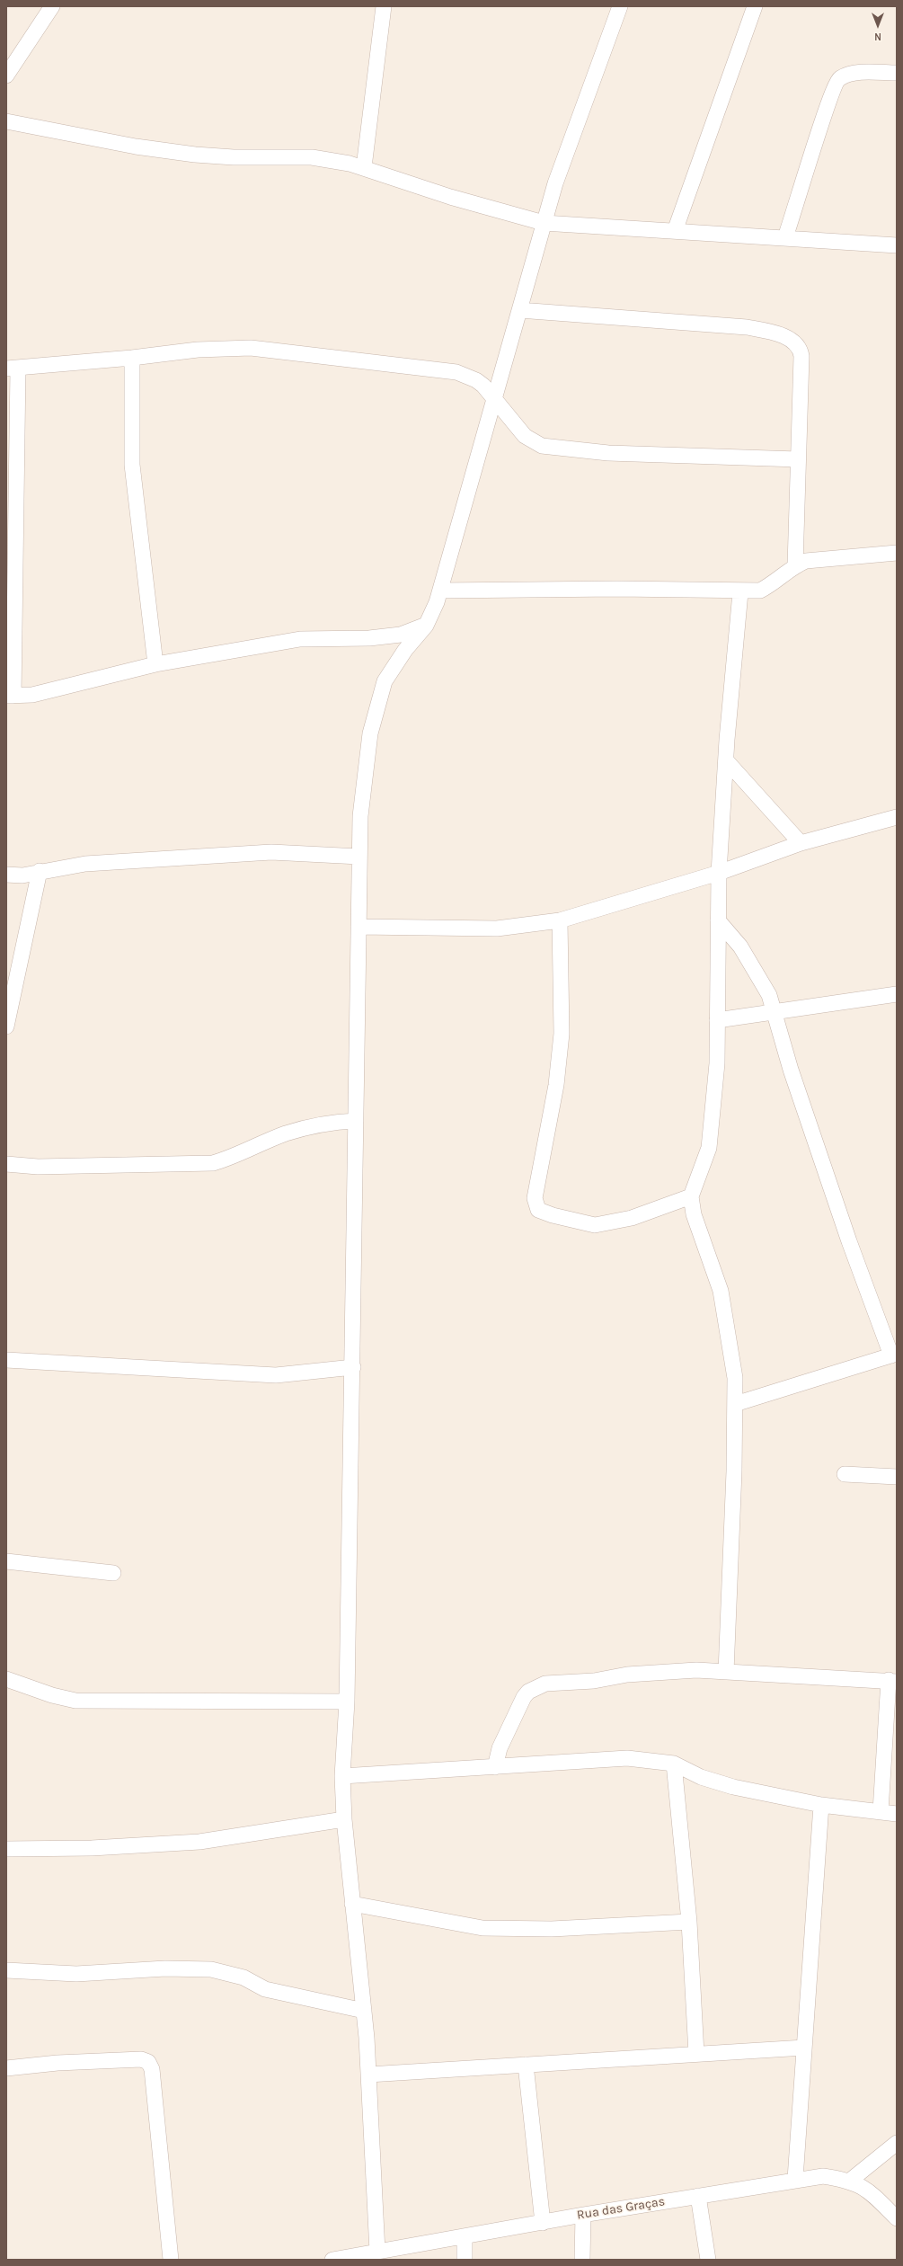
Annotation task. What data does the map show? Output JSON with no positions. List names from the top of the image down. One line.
{"streets":{"street":["Rua das Graças"]},"north":"bottom"}
